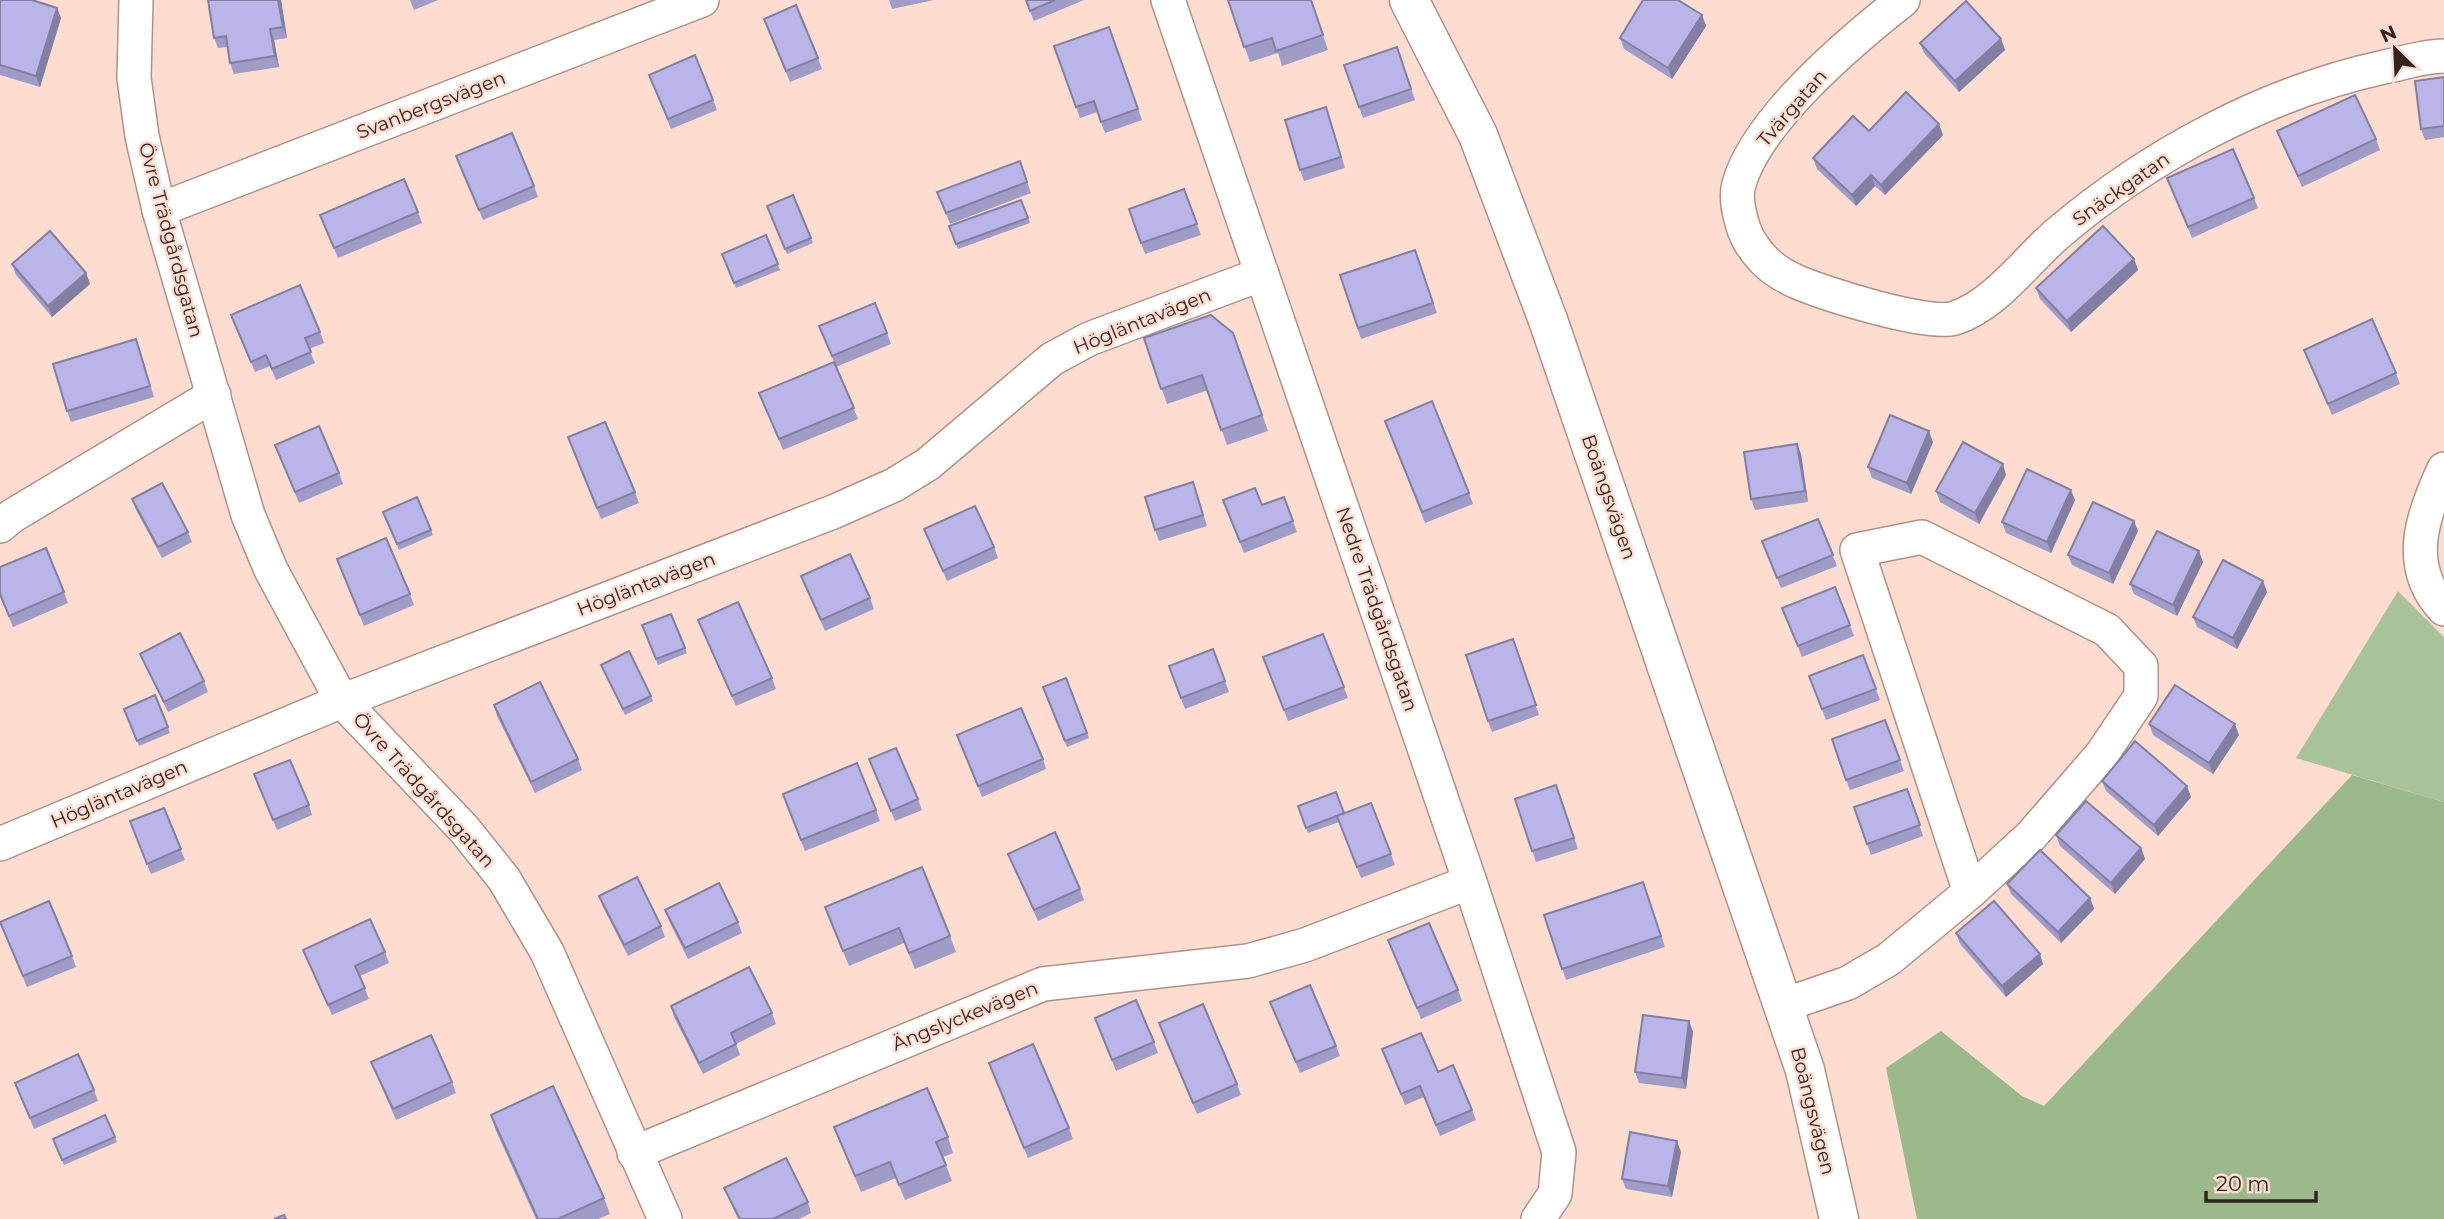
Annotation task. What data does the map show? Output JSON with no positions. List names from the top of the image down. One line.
{"streets":{"street":["Svanbergsvägen","Tvärgatan","Snäckgatan","Övre Trädgårdsgatan","Högläntavägen","Boängsvägen","Nedre Trädgårdsgatan","Ängslyckevägen"]},"crossings":[["Svanbergsvägen","Övre Trädgårdsgatan"],["Tvärgatan","Snäckgatan"],["Övre Trädgårdsgatan","Högläntavägen"],["Övre Trädgårdsgatan","Ängslyckevägen"],["Högläntavägen","Nedre Trädgårdsgatan"],["Nedre Trädgårdsgatan","Ängslyckevägen"]],"scale_bar":"20 m","north":"top left"}
